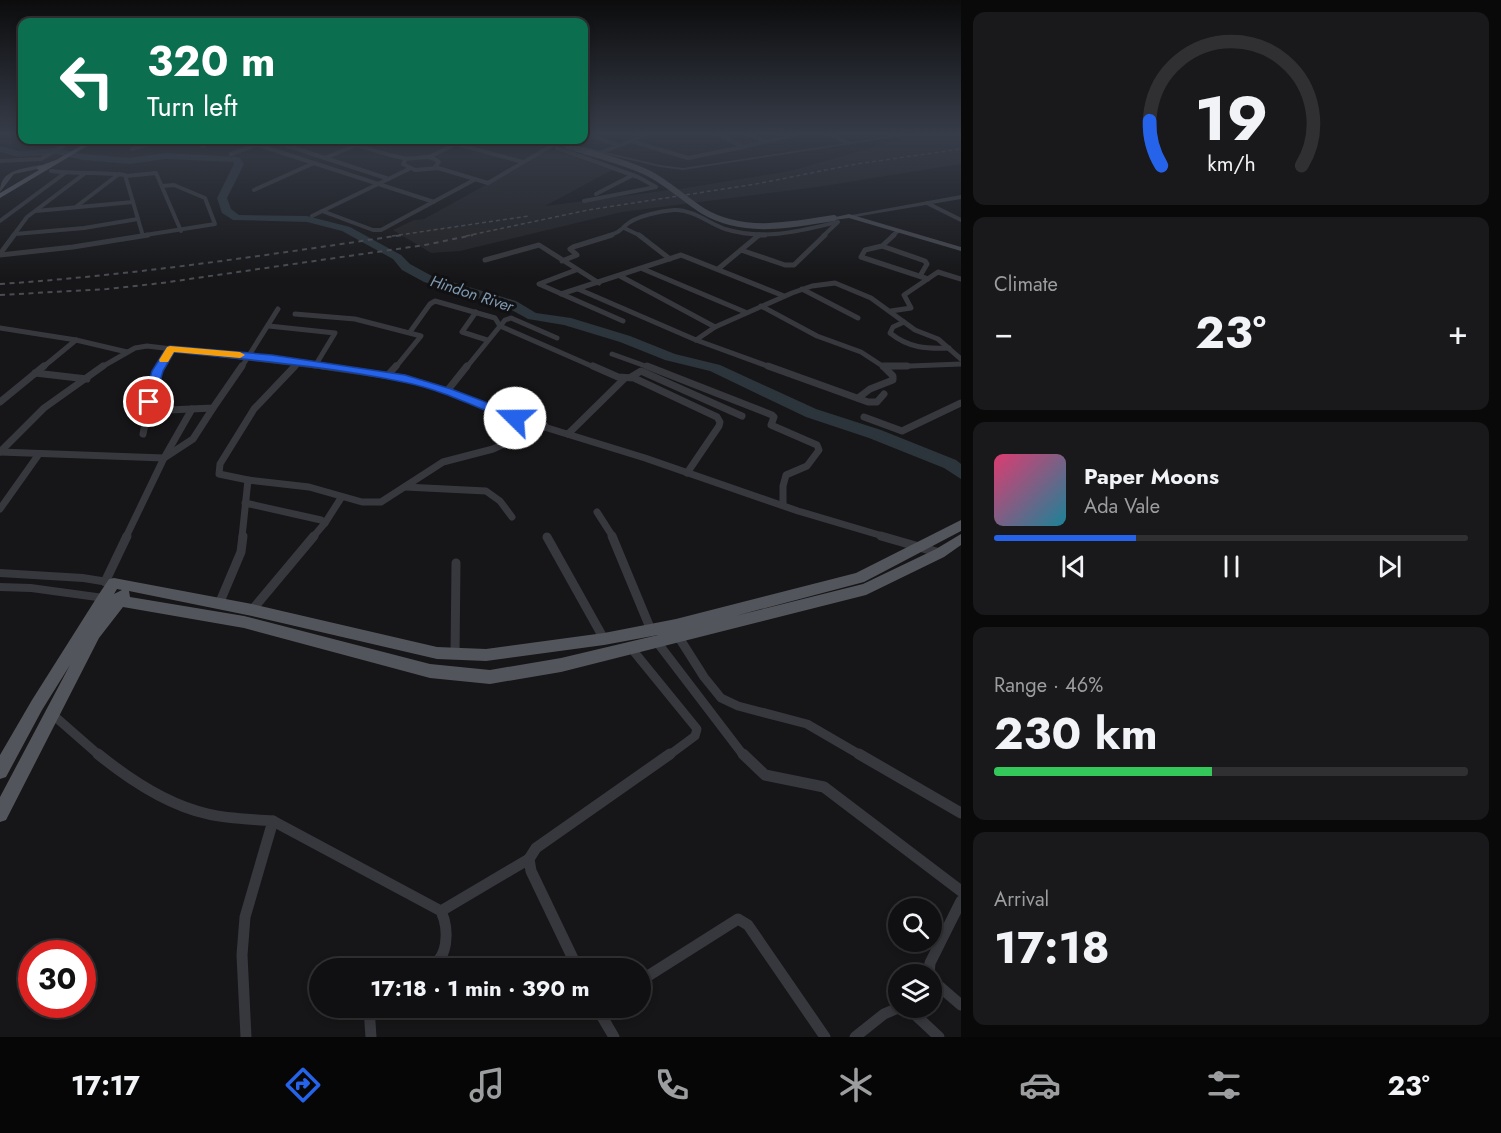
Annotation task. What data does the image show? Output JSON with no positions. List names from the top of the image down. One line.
{"water":["Hindon River"],"page":{"turn":["320 m","Turn left"],"tile":["Climate",["Range · 46%","230 km"],["Arrival","17:18"]],"heat":["−","23°","+"],"song":["Paper Moons","Ada Vale"],"limit":"30","trip":"17:18 · 1 min · 390 m","tabs":["17:17","23°"],"gauge":["19","km/h"]}}
